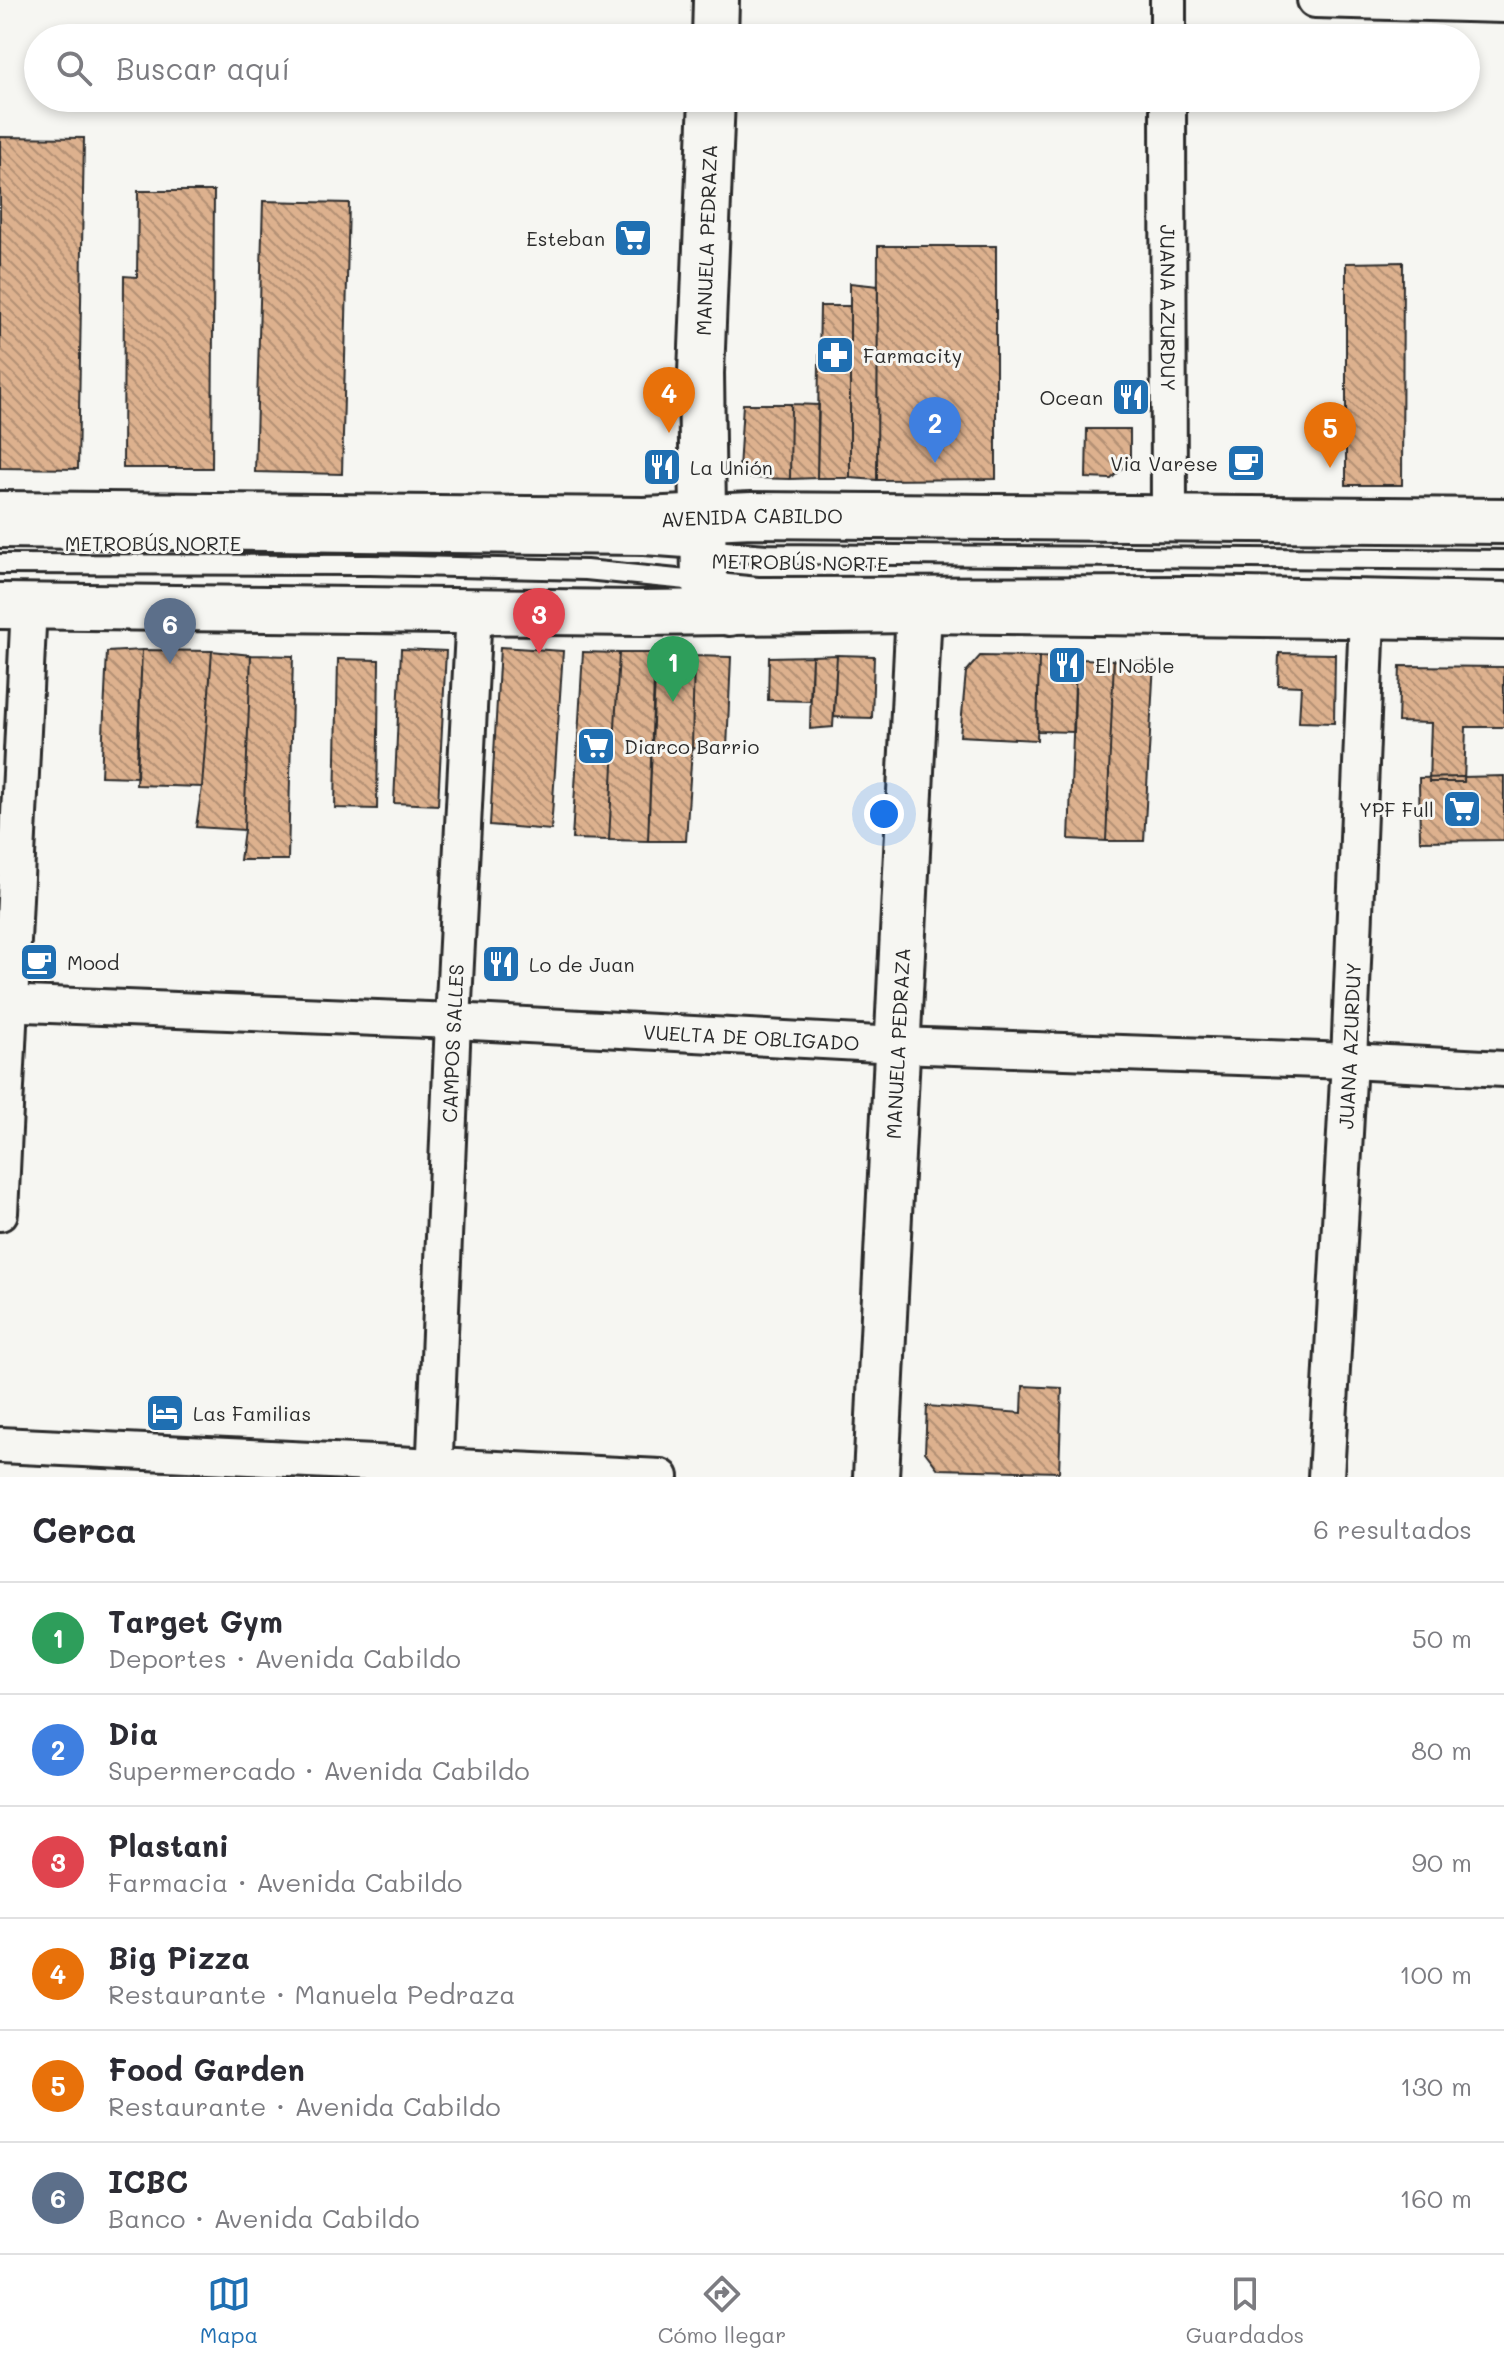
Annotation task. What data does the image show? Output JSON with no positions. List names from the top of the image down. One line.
{"streets":{"main road":["MANUELA PEDRAZA","AVENIDA CABILDO"],"street":["JUANA AZURDUY","VUELTA DE OBLIGADO","CAMPOS SALLES"],"lane":["METROBÚS NORTE"]},"crossings":[["MANUELA PEDRAZA","AVENIDA CABILDO"],["MANUELA PEDRAZA","METROBÚS NORTE"],["MANUELA PEDRAZA","VUELTA DE OBLIGADO"],["JUANA AZURDUY","AVENIDA CABILDO"],["JUANA AZURDUY","VUELTA DE OBLIGADO"],["AVENIDA CABILDO","METROBÚS NORTE"],["AVENIDA CABILDO","CAMPOS SALLES"],["VUELTA DE OBLIGADO","CAMPOS SALLES"]],"places":{"supermarket":["Esteban","Diarco Barrio","YPF Full"],"pharmacy":["Farmacity"],"restaurant":["Ocean","La Unión","El Noble","Lo de Juan"],"cafe":["Via Varese","Mood"],"hotel":["Las Familias"]},"page":{"search":"Buscar aquí","pins":["4","2","5","3","6","1"],"heading":["Cerca","6 resultados"],"list":[{"mark":"1","name":"Target Gym","note":"Deportes · Avenida Cabildo","value":"50 m"},{"mark":"2","name":"Dia","note":"Supermercado · Avenida Cabildo","value":"80 m"},{"mark":"3","name":"Plastani","note":"Farmacia · Avenida Cabildo","value":"90 m"},{"mark":"4","name":"Big Pizza","note":"Restaurante · Manuela Pedraza","value":"100 m"},{"mark":"5","name":"Food Garden","note":"Restaurante · Avenida Cabildo","value":"130 m"},{"mark":"6","name":"ICBC","note":"Banco · Avenida Cabildo","value":"160 m"}],"nav":["Mapa","Cómo llegar","Guardados"]}}
